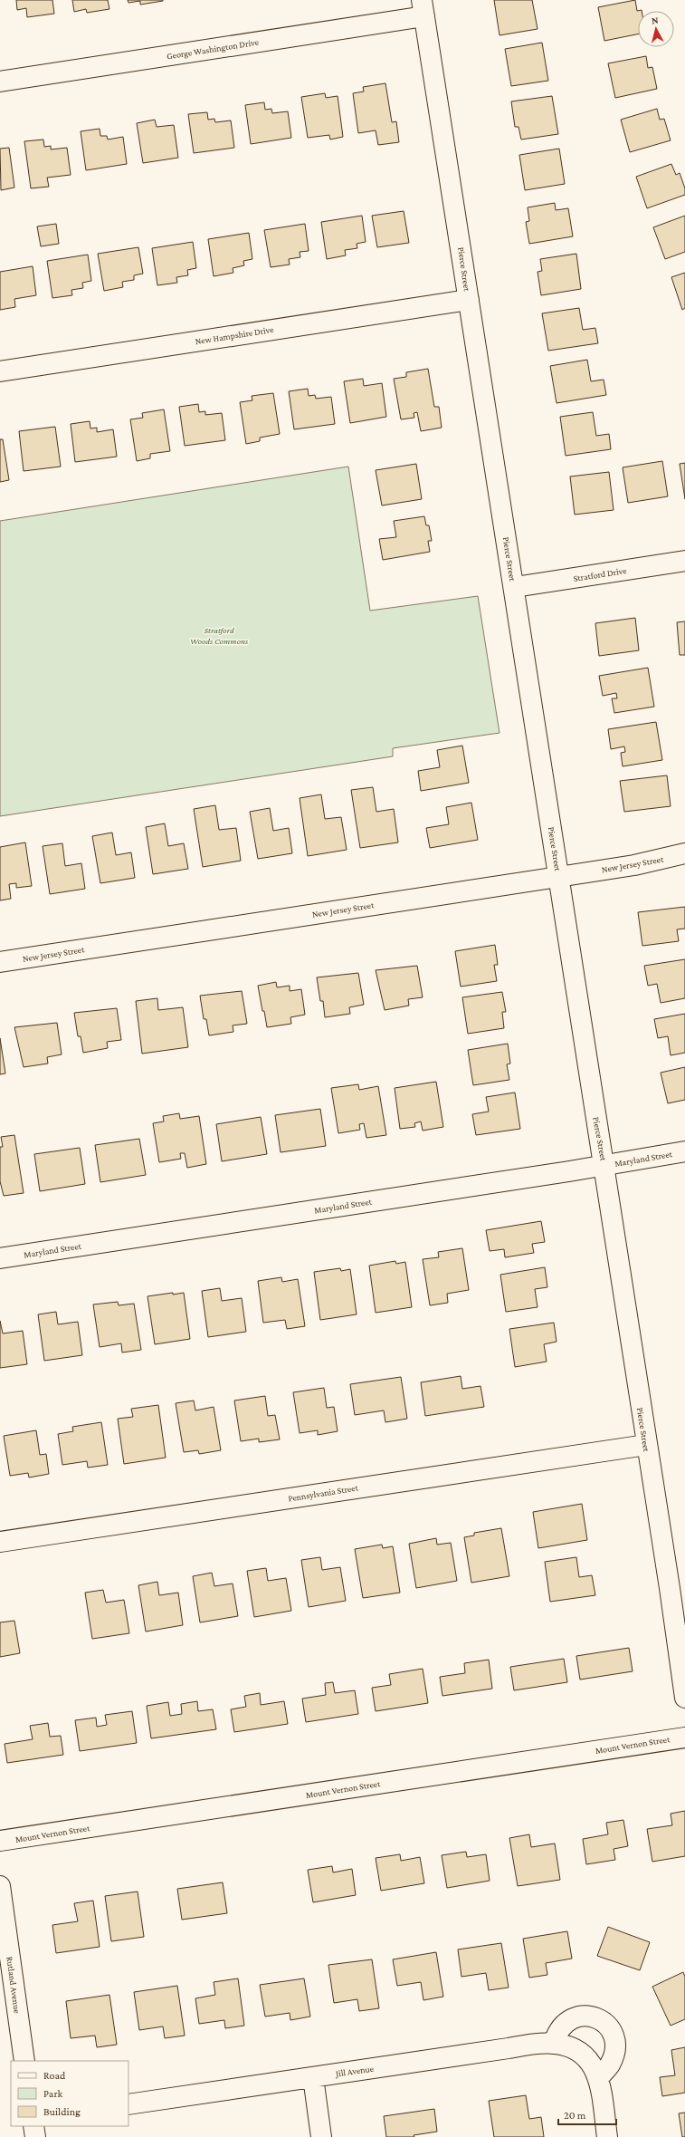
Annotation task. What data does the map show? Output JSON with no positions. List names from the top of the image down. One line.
{"streets":{"street":["George Washington Drive","Pierce Street","New Hampshire Drive","Stratford Drive","New Jersey Street","Maryland Street","Pennsylvania Street","Mount Vernon Street","Rutland Avenue","Jill Avenue"]},"crossings":[["George Washington Drive","Pierce Street"],["Pierce Street","New Hampshire Drive"],["Pierce Street","Stratford Drive"],["Pierce Street","New Jersey Street"],["Pierce Street","Maryland Street"],["Pierce Street","Pennsylvania Street"]],"parks":["Stratford Woods Commons"],"legend":["Road","Park","Building"],"scale_bar":"20 m","north":"top"}
